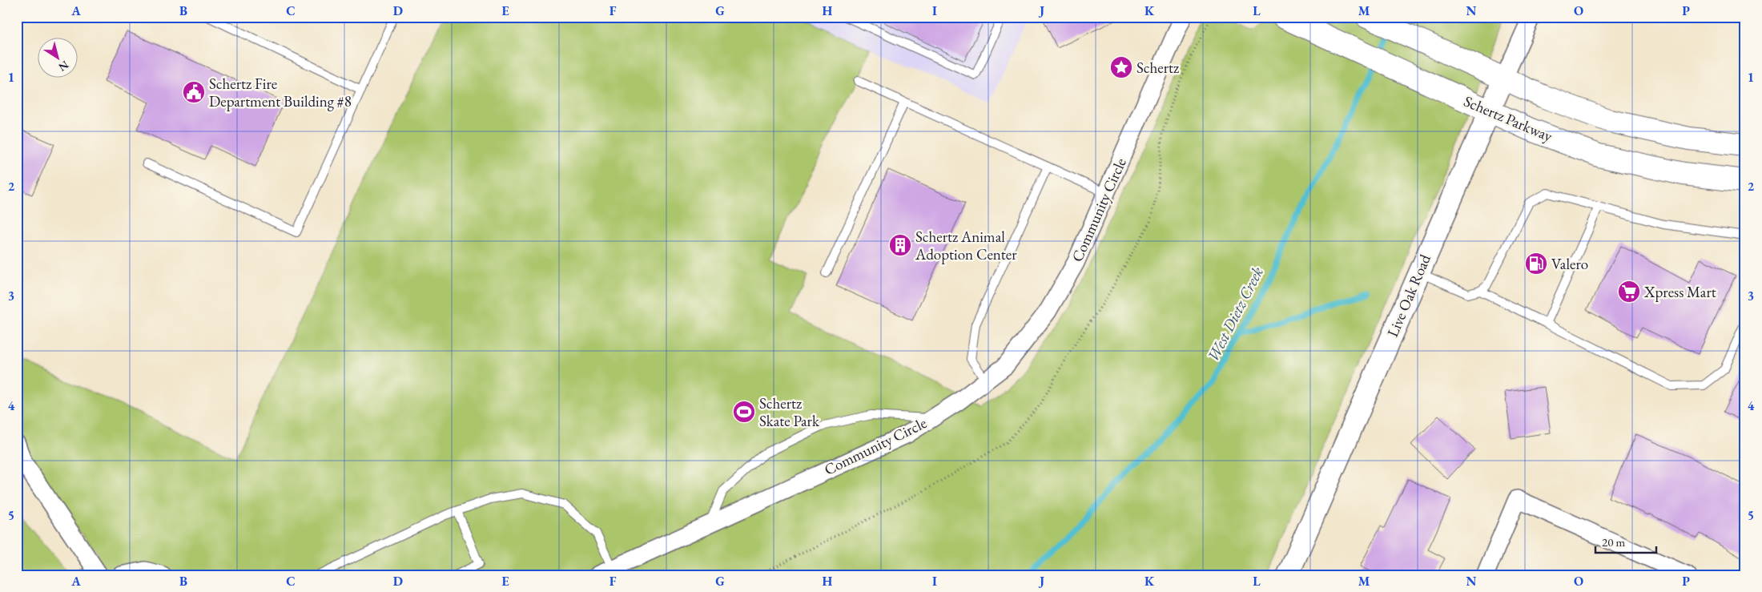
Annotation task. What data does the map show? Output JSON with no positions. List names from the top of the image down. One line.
{"streets":{"main road":["Schertz Parkway"],"street":["Community Circle","Live Oak Road"]},"crossings":[["Schertz Parkway","Live Oak Road"]],"water":["West Dietz Creek"],"places":{"place":["Schertz"],"public building":["Schertz Fire Department Building #8"],"building":["Schertz Animal Adoption Center"],"fuel station":["Valero"],"supermarket":["Xpress Mart"],"sports":["Schertz Skate Park"]},"scale_bar":"20 m","north":"bottom right","grid":{"columns":["A","B","C","D","E","F","G","H","I","J","K","L","M","N","O","P"],"rows":["1","2","3","4","5"]}}
